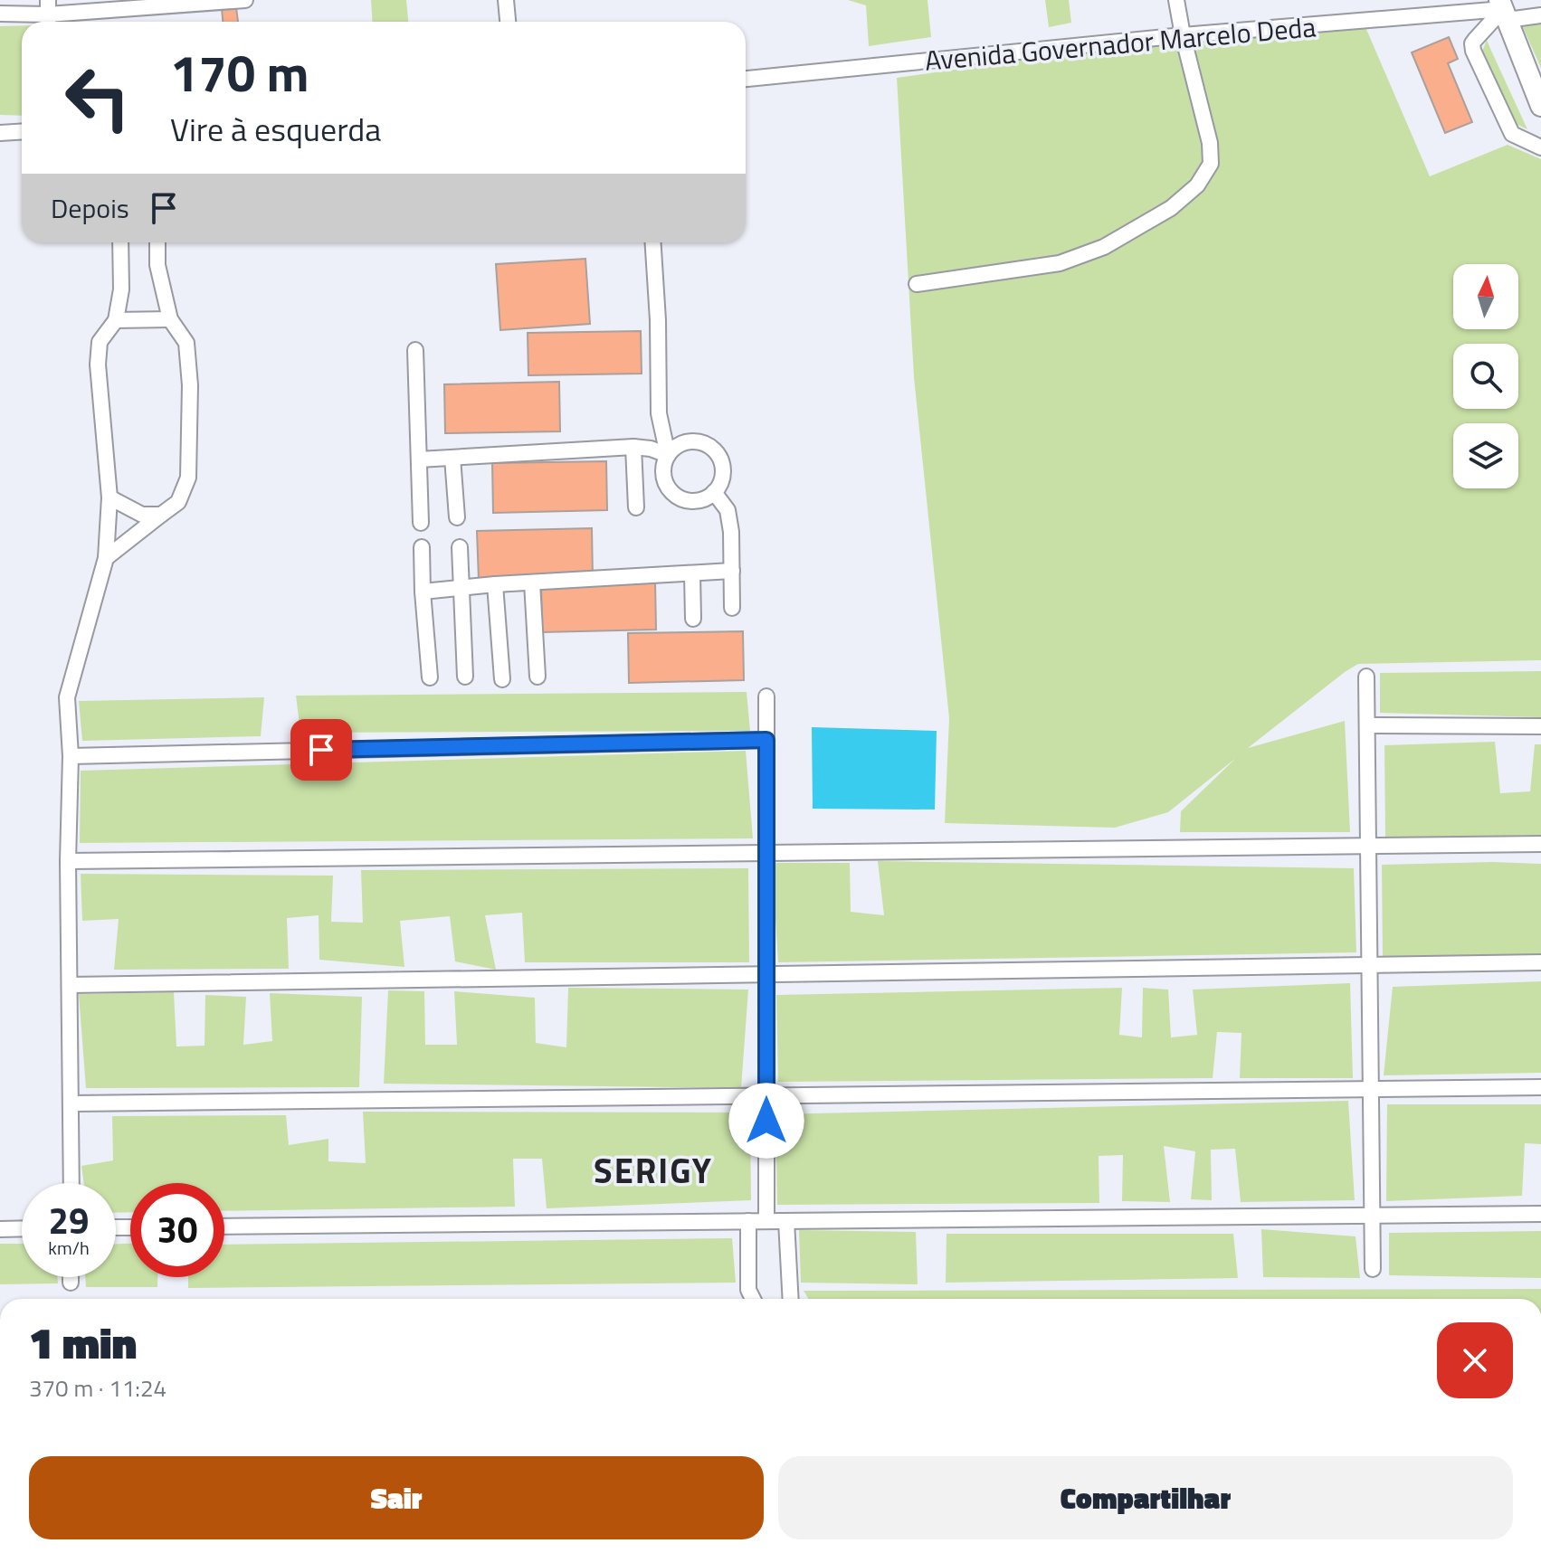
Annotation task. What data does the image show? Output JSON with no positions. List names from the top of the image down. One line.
{"streets":{"street":["Avenida Governador Marcelo Deda"]},"districts":["SERIGY"],"north":"top","page":{"turn":["170 m","Vire à esquerda"],"then":"Depois","speed":"29 km/h","limit":"30","heading":["1 min","370 m · 11:24"],"buttons":["Sair","Compartilhar"]}}
